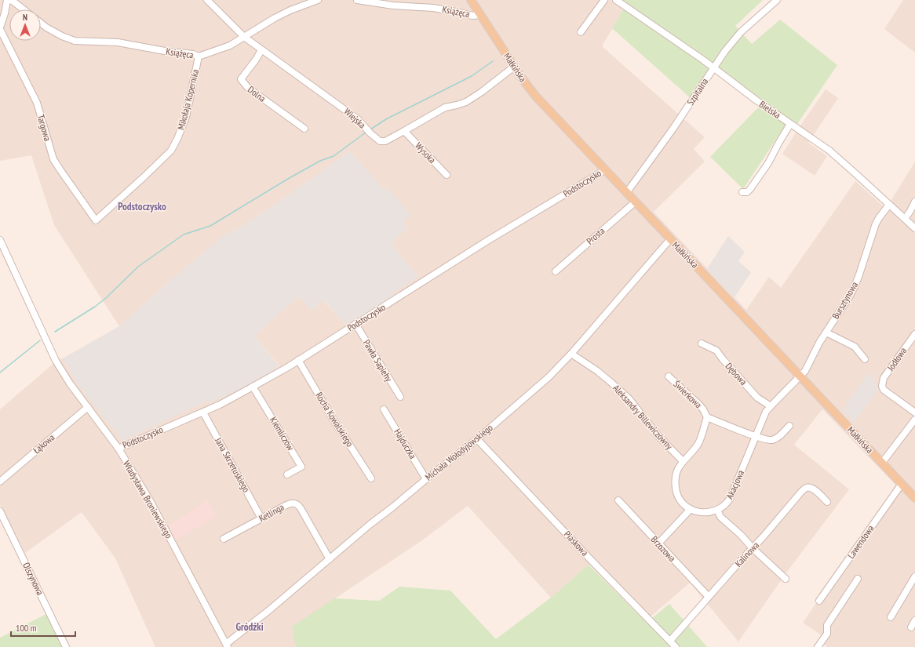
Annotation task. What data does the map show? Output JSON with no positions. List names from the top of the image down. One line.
{"streets":{"main road":["Małkińska"],"street":["Książęca","Szpitalna","Dolna","Mikołaja Kopernika","Bielska","Wiejska","Targowa","Wysoka","Podstoczysko","Prosta","Bursztynowa","Jodłowa","Pawła Sapiehy","Dębowa","Świerkowa","Aleksandry Billewiczówny","Rocha Kowalskiego","Kiemliczów","Łąkowa","Hajduczka","Michała Wołodyjowskiego","Jana Skrzetuskiego","Akacjowa","Władysława Broniewskiego","Ketlinga","Lawendowa","Piaskowa","Brzozowa","Kalinowa","Olszynowa"]},"crossings":[["Książęca","Małkińska"],["Książęca","Mikołaja Kopernika"],["Książęca","Wiejska"],["Małkińska","Szpitalna"],["Małkińska","Wiejska"],["Małkińska","Podstoczysko"],["Małkińska","Prosta"],["Małkińska","Bursztynowa"],["Małkińska","Michała Wołodyjowskiego"],["Małkińska","Akacjowa"],["Małkińska","Lawendowa"],["Szpitalna","Bielska"],["Dolna","Wiejska"],["Mikołaja Kopernika","Targowa"],["Bielska","Bursztynowa"],["Wiejska","Wysoka"],["Podstoczysko","Pawła Sapiehy"],["Podstoczysko","Rocha Kowalskiego"],["Podstoczysko","Kiemliczów"],["Podstoczysko","Jana Skrzetuskiego"],["Podstoczysko","Władysława Broniewskiego"],["Bursztynowa","Akacjowa"],["Dębowa","Akacjowa"],["Świerkowa","Akacjowa"],["Aleksandry Billewiczówny","Michała Wołodyjowskiego"],["Łąkowa","Władysława Broniewskiego"],["Hajduczka","Michała Wołodyjowskiego"],["Michała Wołodyjowskiego","Władysława Broniewskiego"],["Michała Wołodyjowskiego","Ketlinga"],["Michała Wołodyjowskiego","Piaskowa"],["Jana Skrzetuskiego","Ketlinga"],["Piaskowa","Kalinowa"],["Brzozowa","Kalinowa"]],"districts":["Podstoczysko","Gródźki"],"scale_bar":"100 m","north":"top"}
